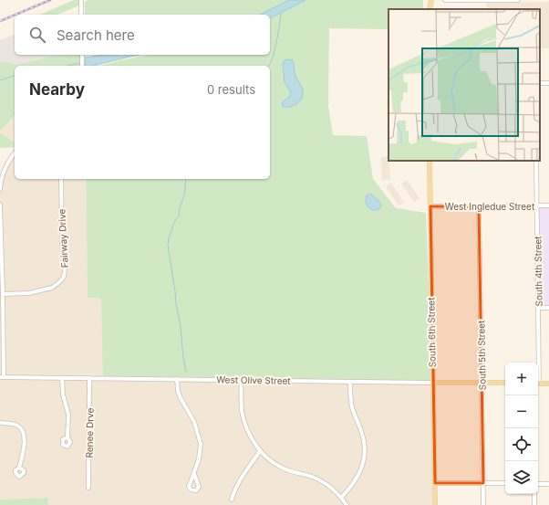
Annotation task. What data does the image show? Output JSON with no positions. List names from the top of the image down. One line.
{"streets":{"main road":["South 6th Street","West Olive Street"],"street":["West Ingledue Street","Fairway Drive","South 4th Street","South 5th Street","Renee Drve"]},"crossings":[["West Ingledue Street","South 4th Street"],["West Ingledue Street","South 6th Street"],["West Ingledue Street","South 5th Street"],["South 6th Street","West Olive Street"],["South 5th Street","West Olive Street"],["West Olive Street","Renee Drve"]],"page":{"search":"Search here","heading":["Nearby","0 results"],"map_buttons":["+","−"]}}
